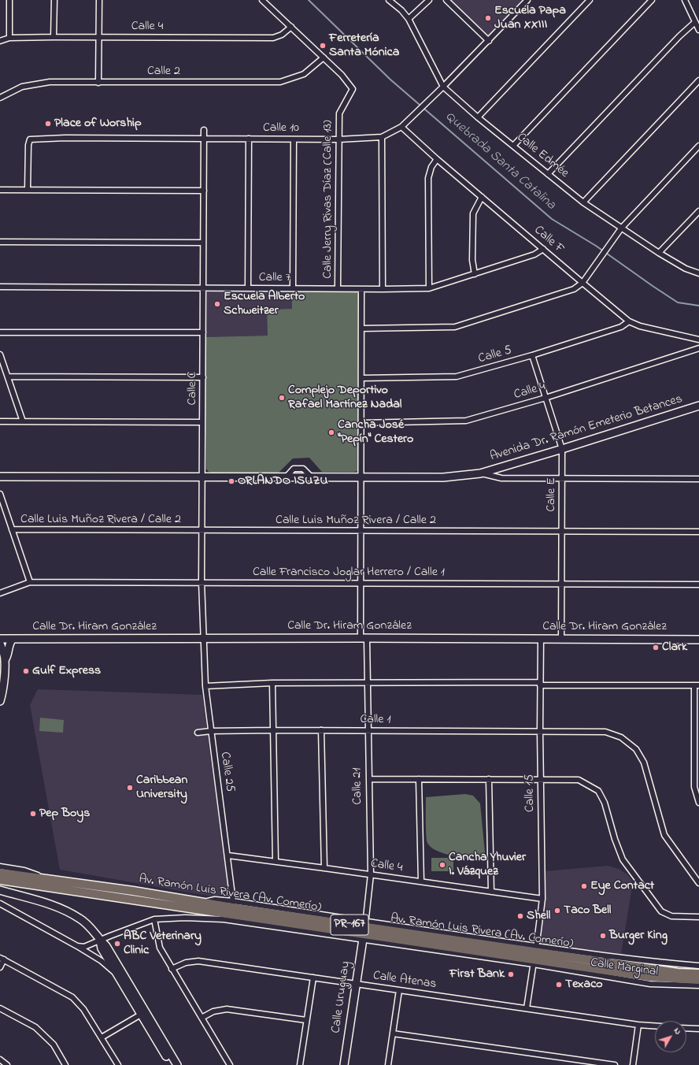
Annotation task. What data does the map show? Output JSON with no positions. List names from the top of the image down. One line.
{"streets":{"main road":["Av. Ramón Luis Rivera (Av. Comerío)","PR-167"],"street":["Calle 4","Calle 2","Calle 10","Calle Edmée","Calle Jerry Rivas Díaz (Calle 13)","Calle F","Calle 7","Calle 5","Calle C","Avenida Dr. Ramón Emeterio Betances","Calle E","Calle Luis Muñoz Rivera / Calle 2","Calle Francisco Joglar Herrero / Calle 1","Calle Dr. Hiram González","Calle 1","Calle 25","Calle 21","Calle 15","Calle Marginal","Calle Atenas","Calle Uruguay"]},"crossings":[["Calle 4","Calle Jerry Rivas Díaz (Calle 13)"],["Calle 4","Calle E"],["Calle 4","Calle 25"],["Calle 4","Calle 21"],["Calle 4","Calle 15"],["Calle 2","Calle Jerry Rivas Díaz (Calle 13)"],["Calle 10","Calle Edmée"],["Calle 10","Calle Jerry Rivas Díaz (Calle 13)"],["Calle 10","Calle F"],["Calle 10","Calle C"],["Calle Jerry Rivas Díaz (Calle 13)","Calle 7"],["Calle F","Calle 7"],["Calle F","Calle 5"],["Calle 7","Calle C"],["Calle 7","Calle 21"],["Calle 5","Calle E"],["Calle 5","Calle 21"],["Calle C","Avenida Dr. Ramón Emeterio Betances"],["Calle C","Calle Luis Muñoz Rivera / Calle 2"],["Calle C","Calle Francisco Joglar Herrero / Calle 1"],["Calle C","Calle Dr. Hiram González"],["Calle C","Calle 25"],["Avenida Dr. Ramón Emeterio Betances","Calle E"],["Avenida Dr. Ramón Emeterio Betances","Calle 21"],["Calle E","Calle Luis Muñoz Rivera / Calle 2"],["Calle E","Calle Francisco Joglar Herrero / Calle 1"],["Calle E","Calle Dr. Hiram González"],["Calle Luis Muñoz Rivera / Calle 2","Calle 21"],["Calle Francisco Joglar Herrero / Calle 1","Calle 21"],["Calle Dr. Hiram González","Calle 25"],["Calle Dr. Hiram González","Calle 21"],["Calle Dr. Hiram González","Calle 15"],["Calle 1","Calle 25"],["Calle 1","Calle 21"],["Calle 1","Calle 15"],["Calle 25","Av. Ramón Luis Rivera (Av. Comerío)"],["Calle 21","Av. Ramón Luis Rivera (Av. Comerío)"],["Calle 21","Calle Marginal"],["Calle 21","Calle Uruguay"],["Calle 15","Av. Ramón Luis Rivera (Av. Comerío)"],["Calle 15","Calle Marginal"],["Calle 15","Calle Atenas"],["Av. Ramón Luis Rivera (Av. Comerío)","Calle Marginal"],["Av. Ramón Luis Rivera (Av. Comerío)","Calle Uruguay"],["Calle Marginal","Calle Uruguay"],["Calle Atenas","Calle Uruguay"]],"water":["Quebrada Santa Catalina"],"places":["Escuela Papa Juan XXIII","Ferretería Santa Mónica","Place of Worship","Escuela Alberto Schweitzer","Complejo Deportivo Rafael Martínez Nadal","Cancha José \"Pepín\" Cestero","ORLANDO ISUZU","Clark","Gulf Express","Caribbean University","Pep Boys","Cancha Yhuvier I. Vázquez","Eye Contact","Taco Bell","Shell","Burger King","ABC Veterinary Clinic","First Bank","Texaco"],"north":"top right"}
